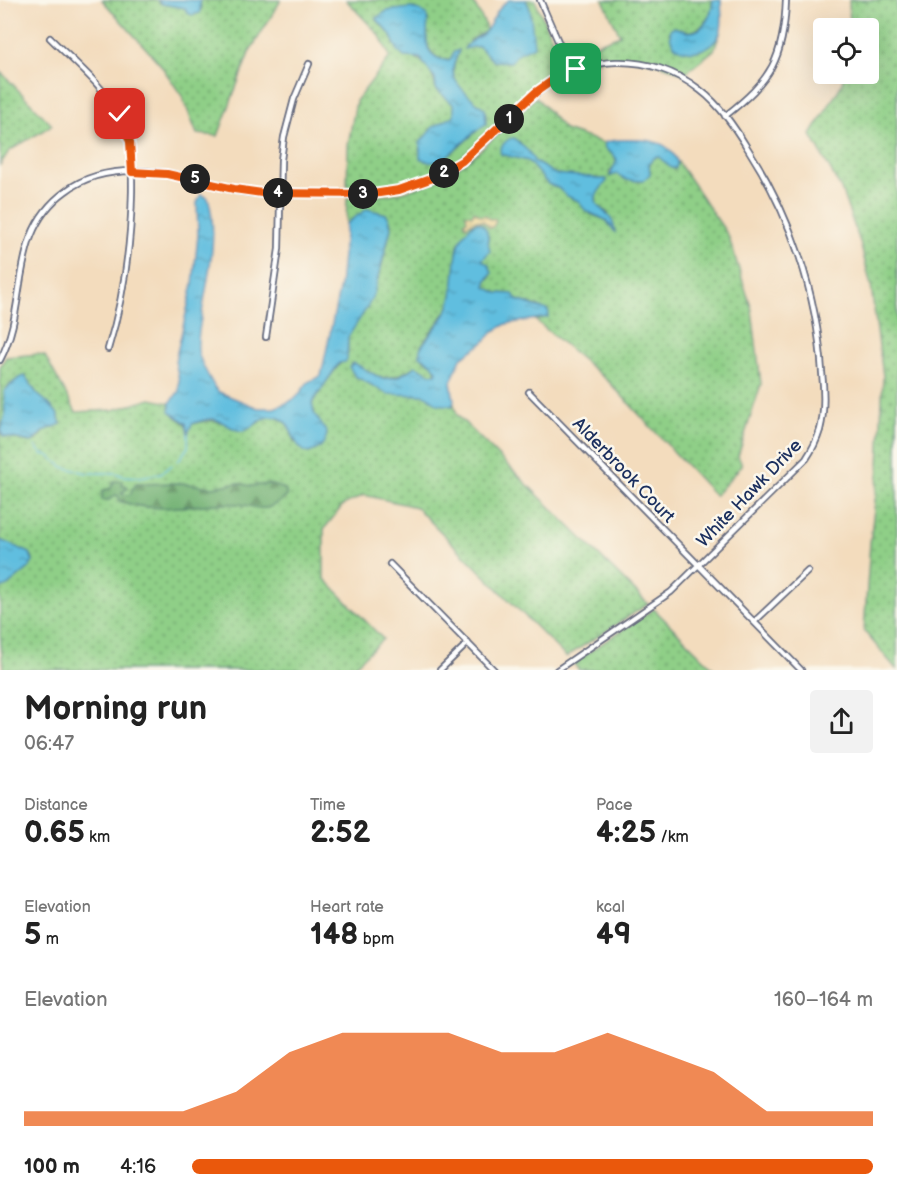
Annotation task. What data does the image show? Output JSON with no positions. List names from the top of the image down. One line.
{"streets":{"street":["Alderbrook Court","White Hawk Drive"]},"crossings":[["Alderbrook Court","White Hawk Drive"]],"page":{"pins":["1","2","5","4","3"],"heading":["Morning run","06:47"],"stats":[["Distance","0.65 km"],["Time","2:52"],["Pace","4:25 /km"],["Elevation","5 m"],["Heart rate","148 bpm"],["kcal","49"]],"chart":["Elevation","160–164 m"],"list":[{"name":"100 m","note":"4:16"}]}}
